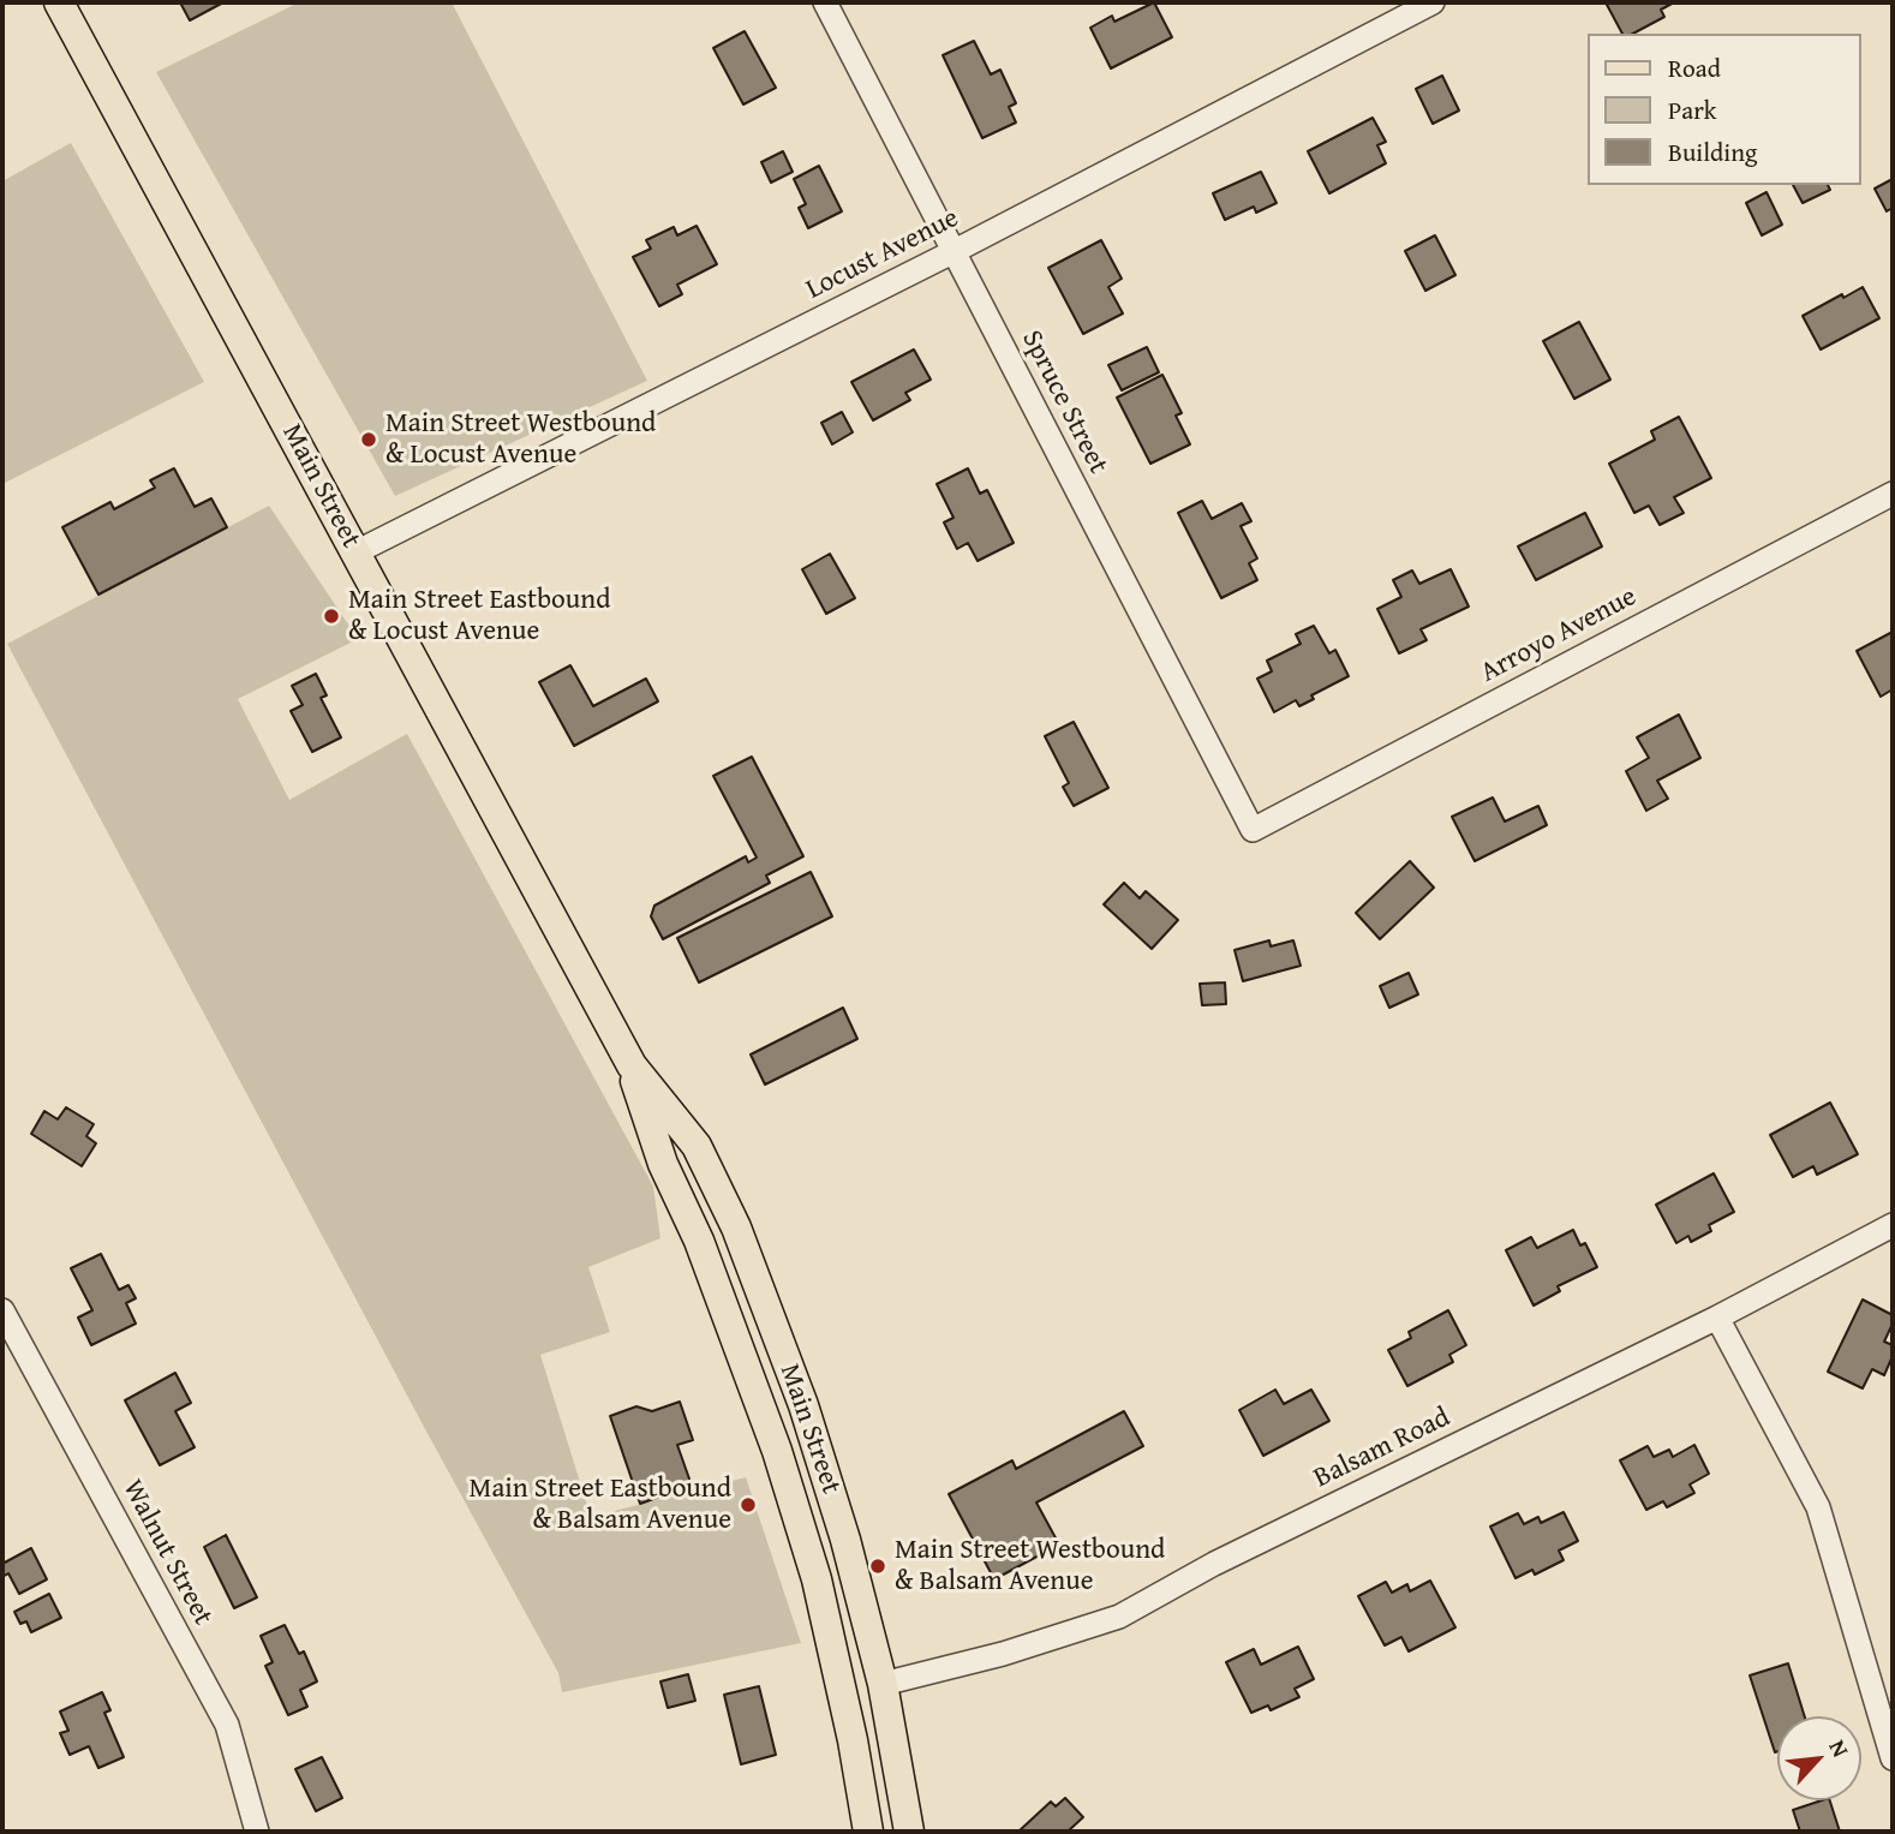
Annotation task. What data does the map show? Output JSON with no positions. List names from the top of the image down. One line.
{"streets":{"main road":["Main Street"],"street":["Locust Avenue","Spruce Street","Arroyo Avenue","Balsam Road","Walnut Street"]},"crossings":[["Locust Avenue","Spruce Street"],["Locust Avenue","Main Street"],["Spruce Street","Arroyo Avenue"],["Main Street","Balsam Road"]],"places":["Main Street Westbound & Locust Avenue","Main Street Eastbound & Locust Avenue","Main Street Eastbound & Balsam Avenue","Main Street Westbound & Balsam Avenue"],"legend":["Road","Park","Building"],"north":"top right"}
